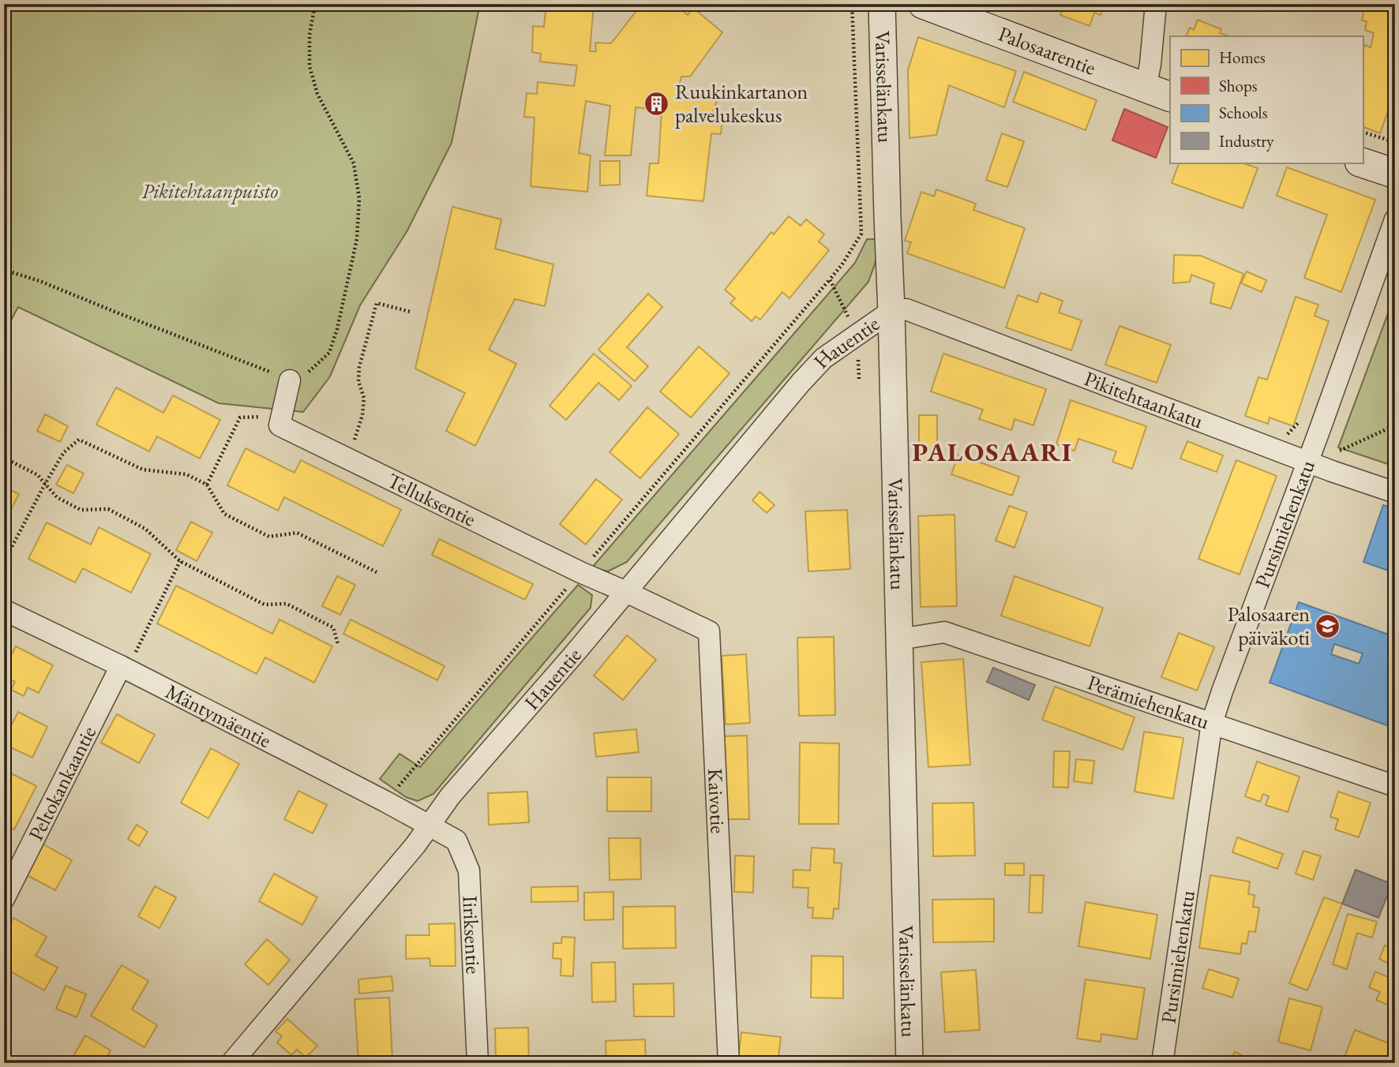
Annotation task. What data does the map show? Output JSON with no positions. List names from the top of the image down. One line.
{"streets":{"main road":["Palosaarentie"],"street":["Varisselänkatu","Hauentie","Pikitehtaankatu","Telluksentie","Pursimiehenkatu","Perämiehenkatu","Mäntymäentie","Peltokankaantie","Kaivotie","Iiriksentie"]},"crossings":[["Varisselänkatu","Hauentie"],["Varisselänkatu","Pikitehtaankatu"],["Varisselänkatu","Perämiehenkatu"],["Hauentie","Pikitehtaankatu"],["Hauentie","Telluksentie"],["Hauentie","Mäntymäentie"],["Hauentie","Kaivotie"],["Hauentie","Iiriksentie"],["Pikitehtaankatu","Pursimiehenkatu"],["Telluksentie","Kaivotie"],["Pursimiehenkatu","Perämiehenkatu"],["Mäntymäentie","Peltokankaantie"],["Mäntymäentie","Iiriksentie"]],"districts":["PALOSAARI"],"parks":["Pikitehtaanpuisto"],"places":{"building":["Ruukinkartanon palvelukeskus"],"school or university":["Palosaaren päiväkoti"]},"legend":["Homes","Shops","Schools","Industry"]}
